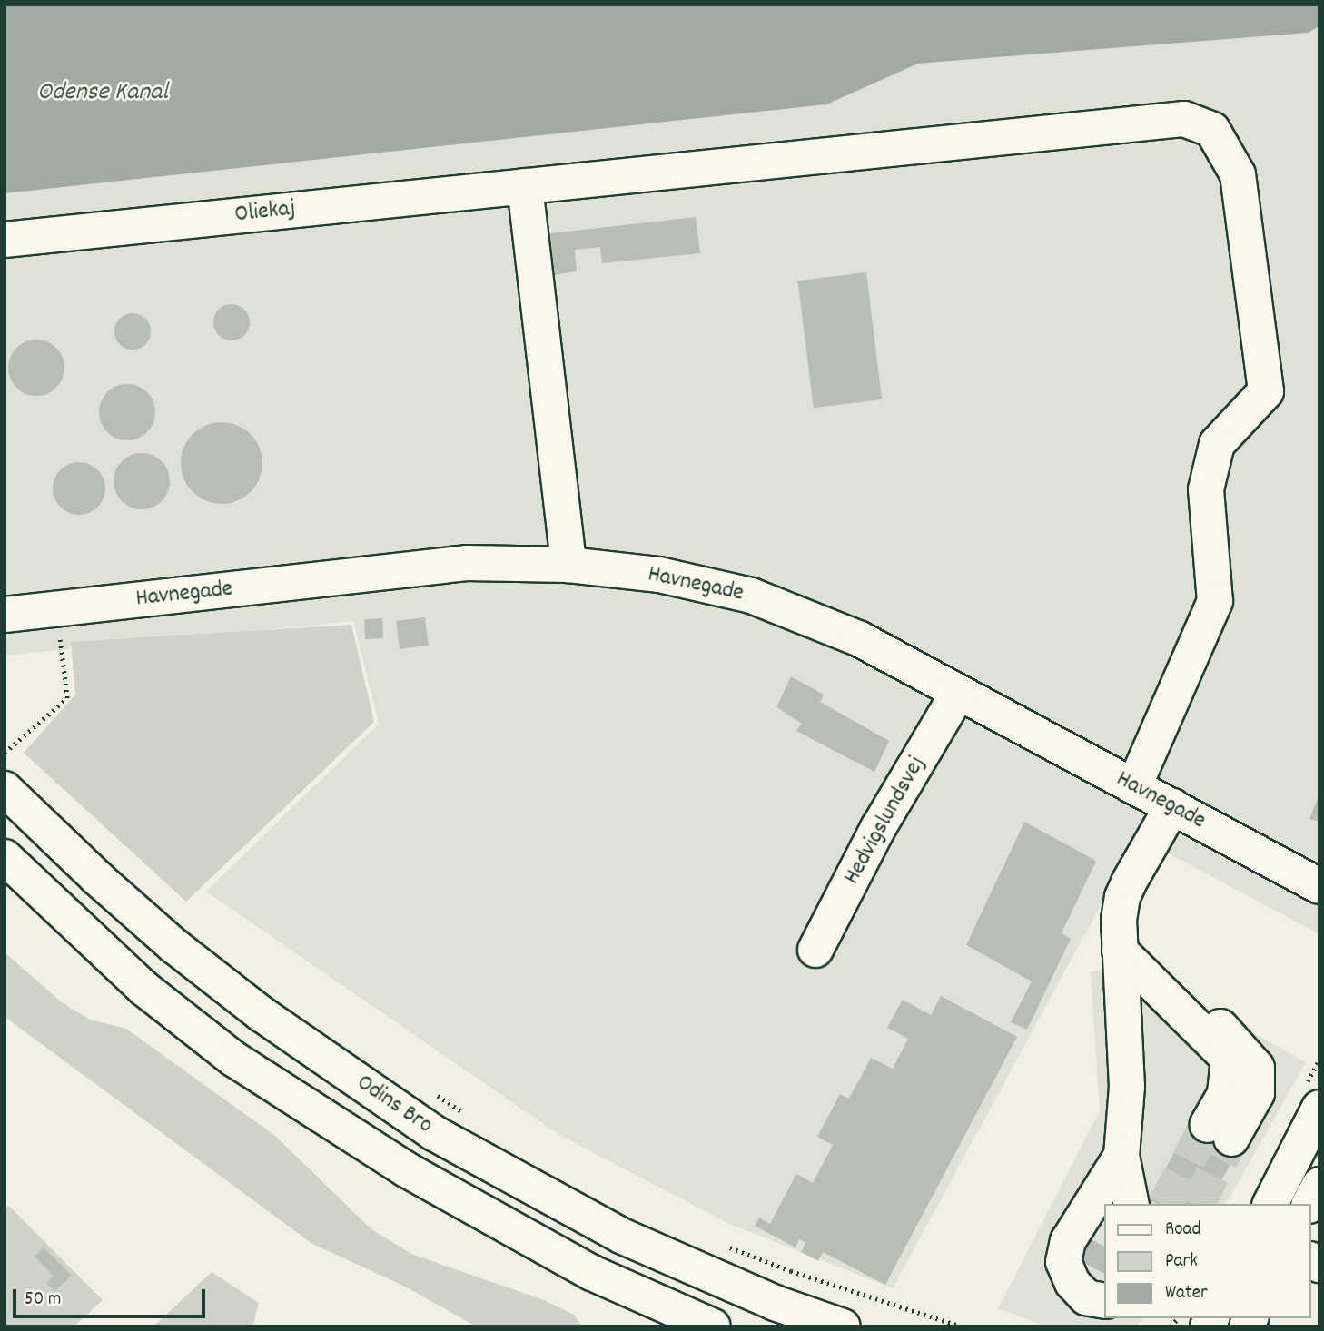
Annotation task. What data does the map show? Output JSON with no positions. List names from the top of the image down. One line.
{"streets":{"street":["Oliekaj","Havnegade","Hedvigslundsvej","Odins Bro"]},"crossings":[["Oliekaj","Havnegade"],["Havnegade","Hedvigslundsvej"]],"water":["Odense Kanal"],"legend":["Road","Park","Water"],"scale_bar":"50 m"}
